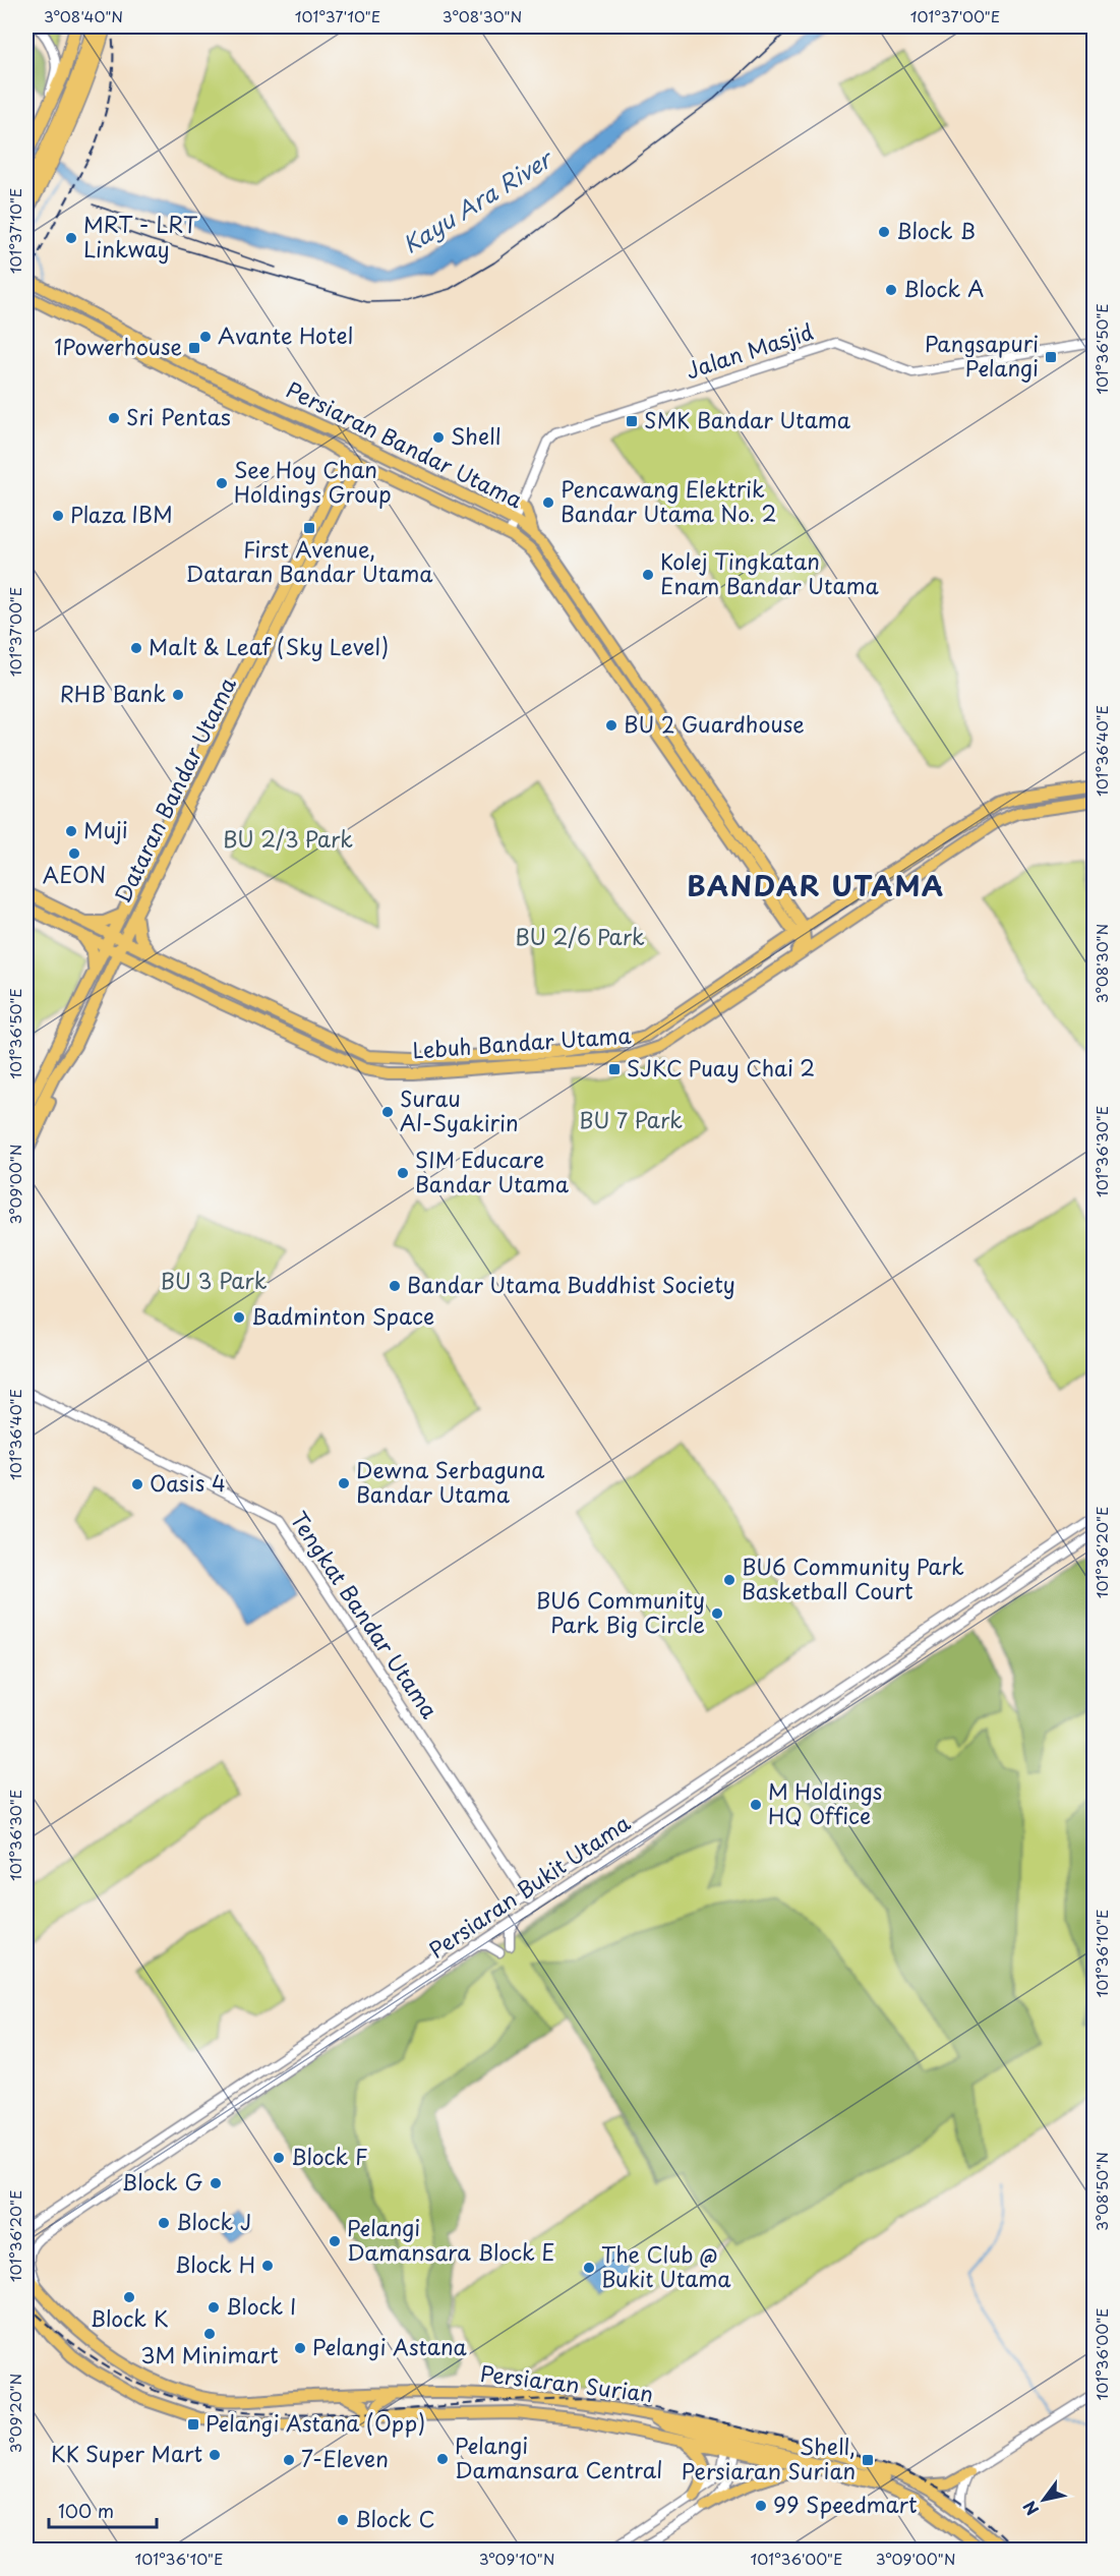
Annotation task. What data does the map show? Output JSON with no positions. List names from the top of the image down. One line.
{"streets":{"main road":["Persiaran Bandar Utama","Dataran Bandar Utama","Lebuh Bandar Utama","Persiaran Surian"],"street":["Jalan Masjid","Tengkat Bandar Utama","Persiaran Bukit Utama"]},"crossings":[["Jalan Masjid","Persiaran Bandar Utama"],["Persiaran Bandar Utama","Dataran Bandar Utama"],["Persiaran Bandar Utama","Lebuh Bandar Utama"],["Dataran Bandar Utama","Lebuh Bandar Utama"],["Tengkat Bandar Utama","Persiaran Bukit Utama"],["Persiaran Bukit Utama","Persiaran Surian"]],"districts":["BANDAR UTAMA"],"water":["Kayu Ara River"],"parks":["BU 2/3 Park","BU 2/6 Park","BU 7 Park","BU 3 Park"],"places":{"other":["Block B","MRT - LRT Linkway","Block A","Avante Hotel","Sri Pentas","Shell","See Hoy Chan Holdings Group","Pencawang Elektrik Bandar Utama No. 2","Plaza IBM","Kolej Tingkatan Enam Bandar Utama","Malt & Leaf (Sky Level)","RHB Bank","BU 2 Guardhouse","Muji","AEON","Surau Al-Syakirin","SIM Educare Bandar Utama","Bandar Utama Buddhist Society","Badminton Space","Dewna Serbaguna Bandar Utama","Oasis 4","BU6 Community Park Basketball Court","BU6 Community Park Big Circle","M Holdings HQ Office","Block F","Block G","Block J","Pelangi Damansara Block E","Block H","The Club @ Bukit Utama","Block K","Block I","3M Minimart","Pelangi Astana","KK Super Mart","Pelangi Damansara Central","7-Eleven","99 Speedmart","Block C"],"transit":["1Powerhouse","Pangsapuri Pelangi","SMK Bandar Utama","First Avenue, Dataran Bandar Utama","SJKC Puay Chai 2","Pelangi Astana (Opp)","Shell, Persiaran Surian"]},"scale_bar":"100 m","north":"bottom left","coordinates":["3°08'40\"N","101°37'10\"E","3°08'30\"N","101°37'00\"E","101°36'50\"E","101°36'40\"E","101°36'30\"E","3°09'00\"N","101°36'20\"E","101°36'10\"E","3°08'50\"N","101°36'00\"E","3°09'20\"N","3°09'10\"N"]}
